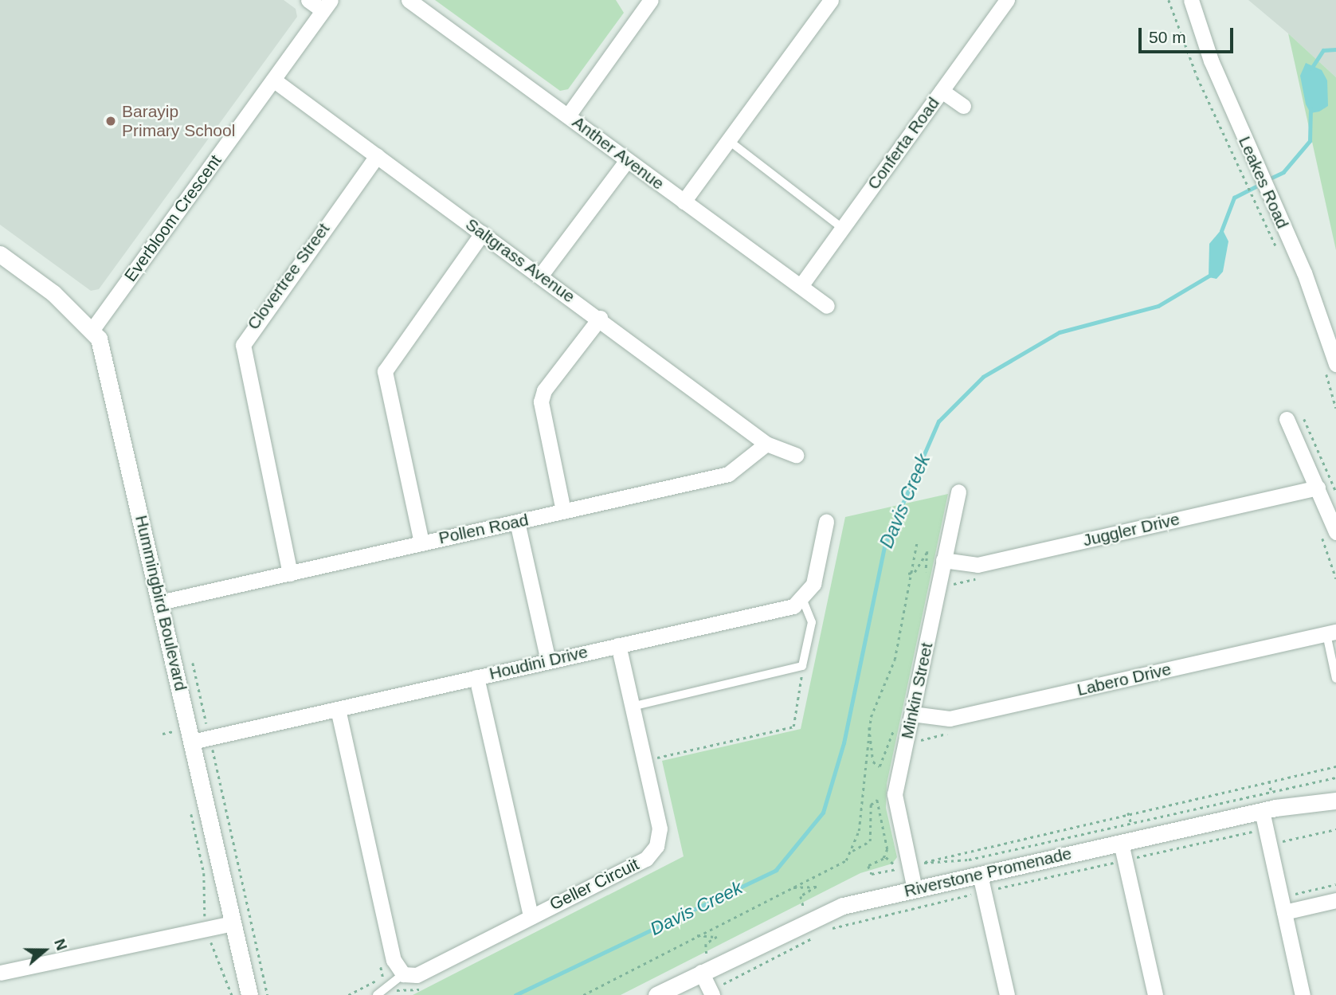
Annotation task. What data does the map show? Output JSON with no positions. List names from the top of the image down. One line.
{"streets":{"street":["Conferta Road","Anther Avenue","Leakes Road","Everbloom Crescent","Saltgrass Avenue","Clovertree Street","Pollen Road","Juggler Drive","Hummingbird Boulevard","Houdini Drive","Labero Drive","Minkin Street","Riverstone Promenade","Geller Circuit"]},"crossings":[["Conferta Road","Anther Avenue"],["Everbloom Crescent","Saltgrass Avenue"],["Everbloom Crescent","Hummingbird Boulevard"],["Saltgrass Avenue","Clovertree Street"],["Saltgrass Avenue","Pollen Road"],["Clovertree Street","Pollen Road"],["Pollen Road","Hummingbird Boulevard"],["Juggler Drive","Minkin Street"],["Hummingbird Boulevard","Houdini Drive"],["Houdini Drive","Geller Circuit"],["Labero Drive","Minkin Street"],["Minkin Street","Riverstone Promenade"]],"water":["Davis Creek"],"places":["Barayip Primary School"],"scale_bar":"50 m","north":"right"}
